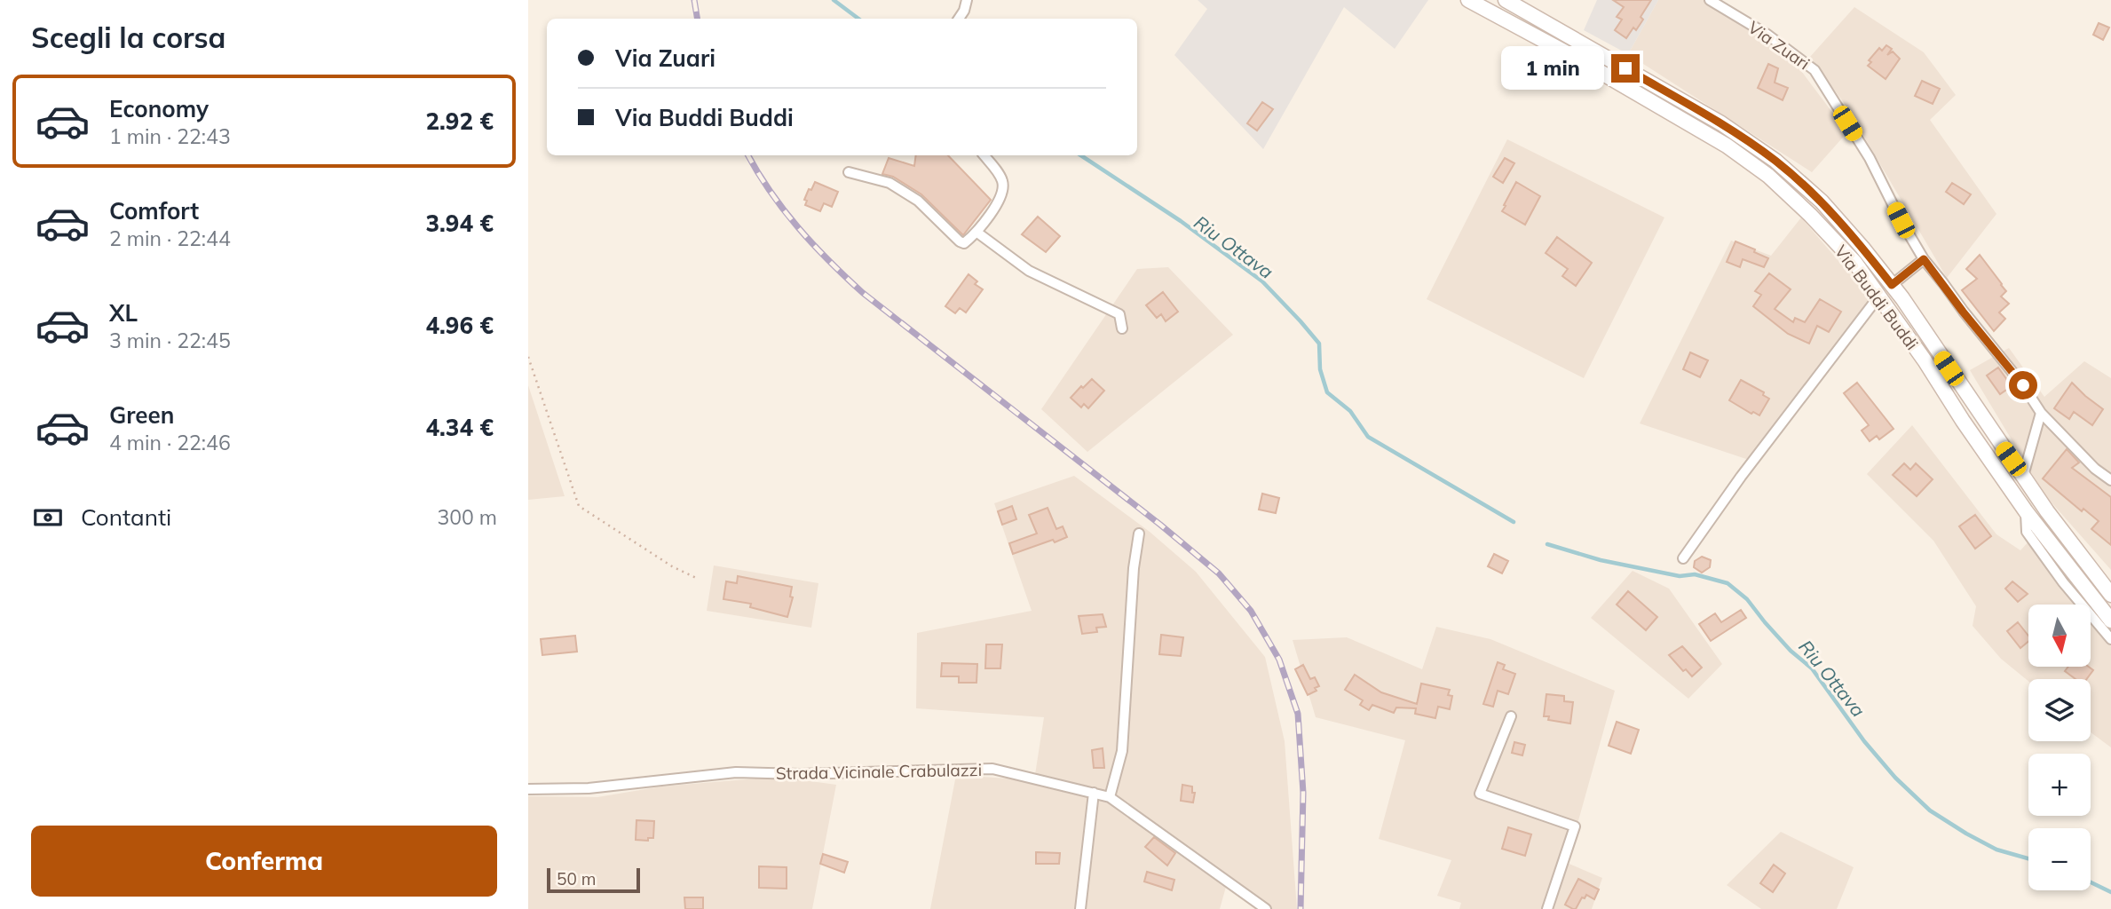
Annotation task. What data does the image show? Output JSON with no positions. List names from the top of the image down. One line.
{"streets":{"main road":["Via Buddi Buddi"],"street":["Via Zuari","Strada Vicinale Crabulazzi"]},"water":["Riu Ottava"],"scale_bar":"50 m","north":"bottom","page":{"heading":"Scegli la corsa","banner":["Via Zuari","Via Buddi Buddi"],"bubble":"1 min","list":[{"name":"Economy","note":"1 min · 22:43","value":"2.92 €"},{"name":"Comfort","note":"2 min · 22:44","value":"3.94 €"},{"name":"XL","note":"3 min · 22:45","value":"4.96 €"},{"name":"Green","note":"4 min · 22:46","value":"4.34 €"}],"pay":["Contanti","300 m"],"map_buttons":["+","−"],"buttons":"Conferma","scale":"50 m"}}
